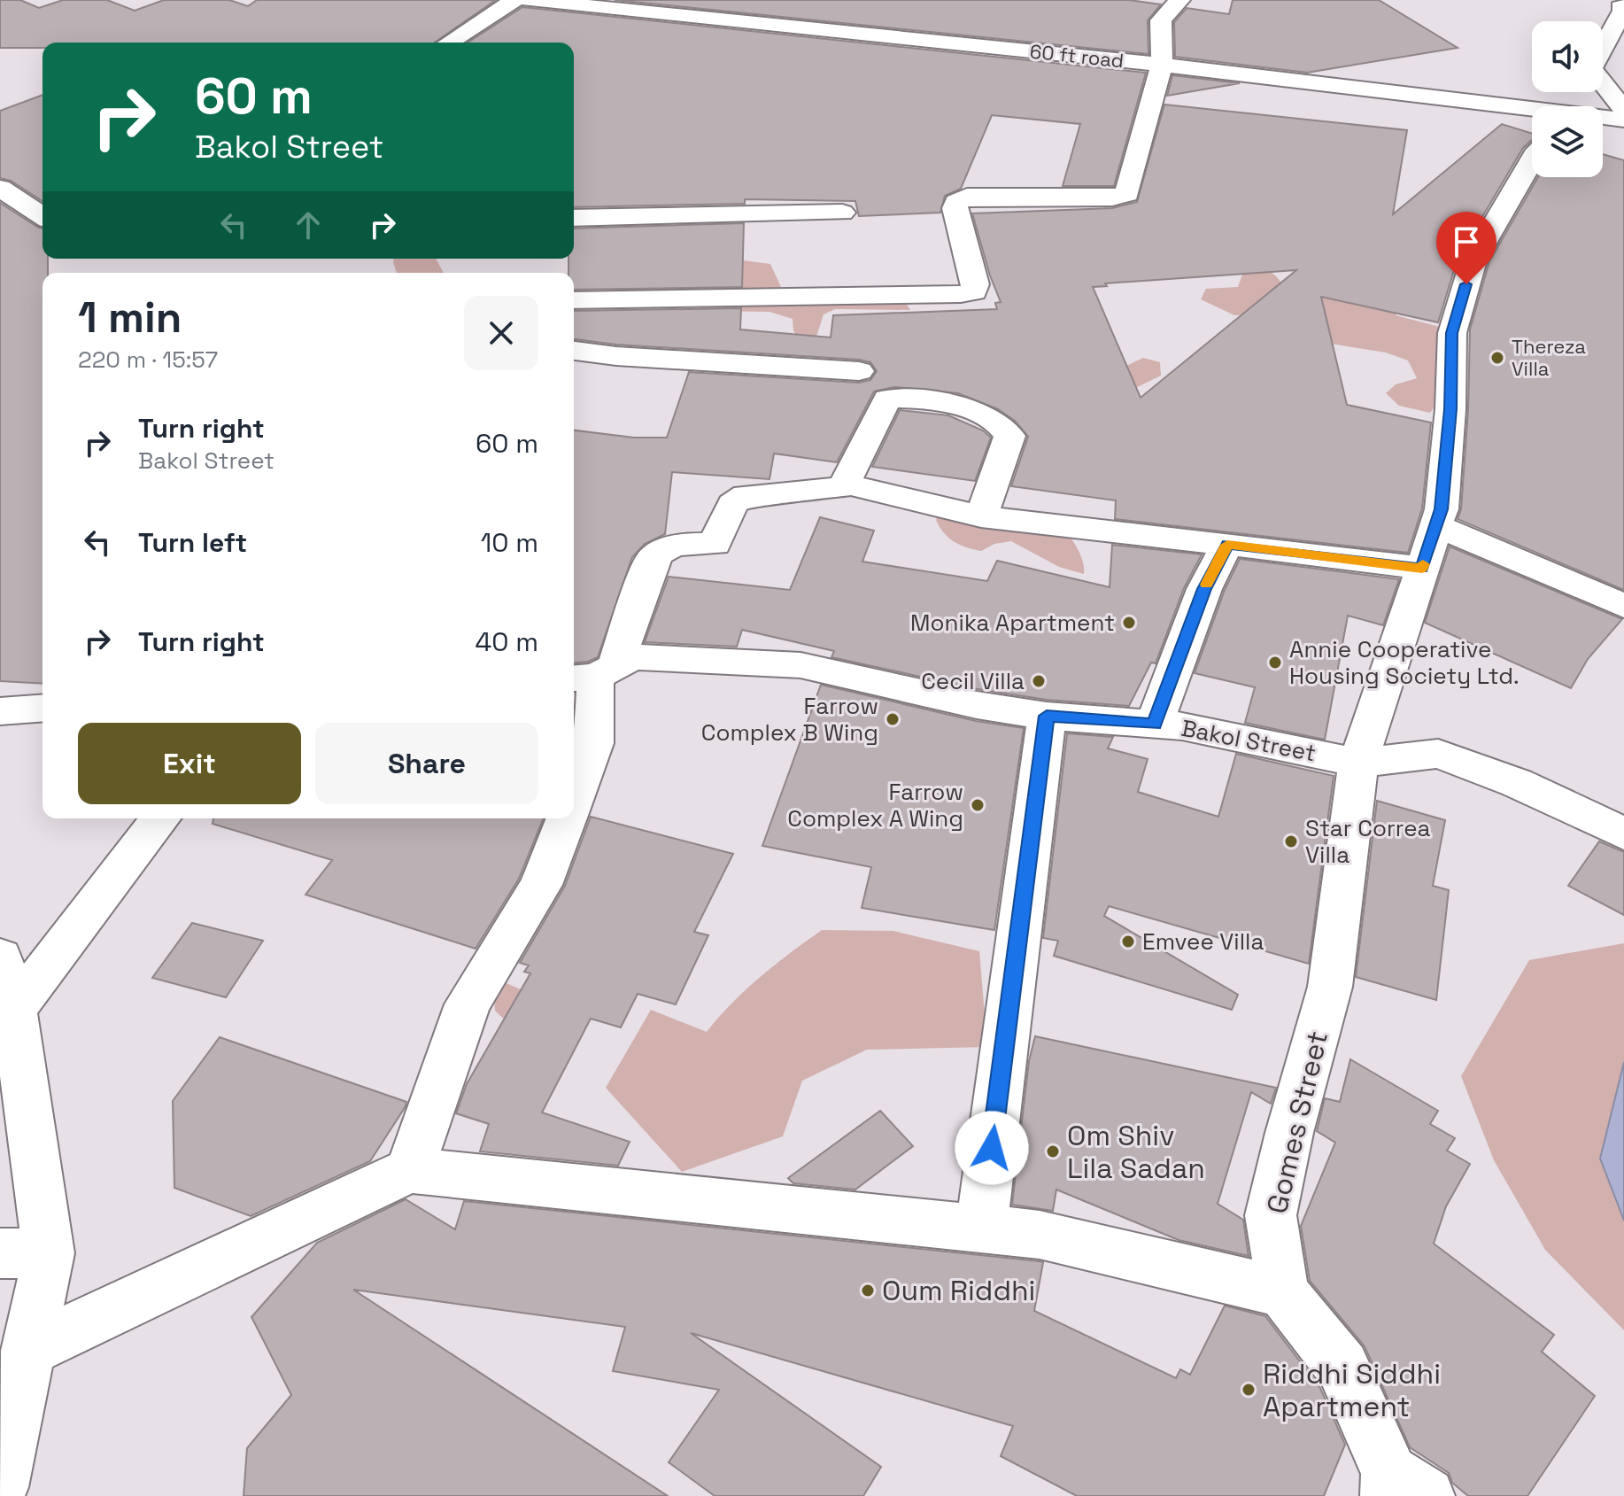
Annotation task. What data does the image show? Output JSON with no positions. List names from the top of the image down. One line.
{"streets":{"street":["60 ft road","Bakol Street","Gomes Street"]},"crossings":[["Bakol Street","Gomes Street"]],"places":["Thereza Villa","Monika Apartment","Annie Cooperative Housing Society Ltd.","Cecil Villa","Farrow Complex B Wing","Farrow Complex A Wing","Star Correa Villa","Emvee Villa","Om Shiv Lila Sadan","Oum Riddhi","Riddhi Siddhi Apartment"],"page":{"turn":["60 m","Bakol Street"],"heading":["1 min","220 m · 15:57"],"list":[{"name":"Turn right","note":"Bakol Street","value":"60 m"},{"name":"Turn left","value":"10 m"},{"name":"Turn right","value":"40 m"}],"buttons":["Exit","Share"]}}
